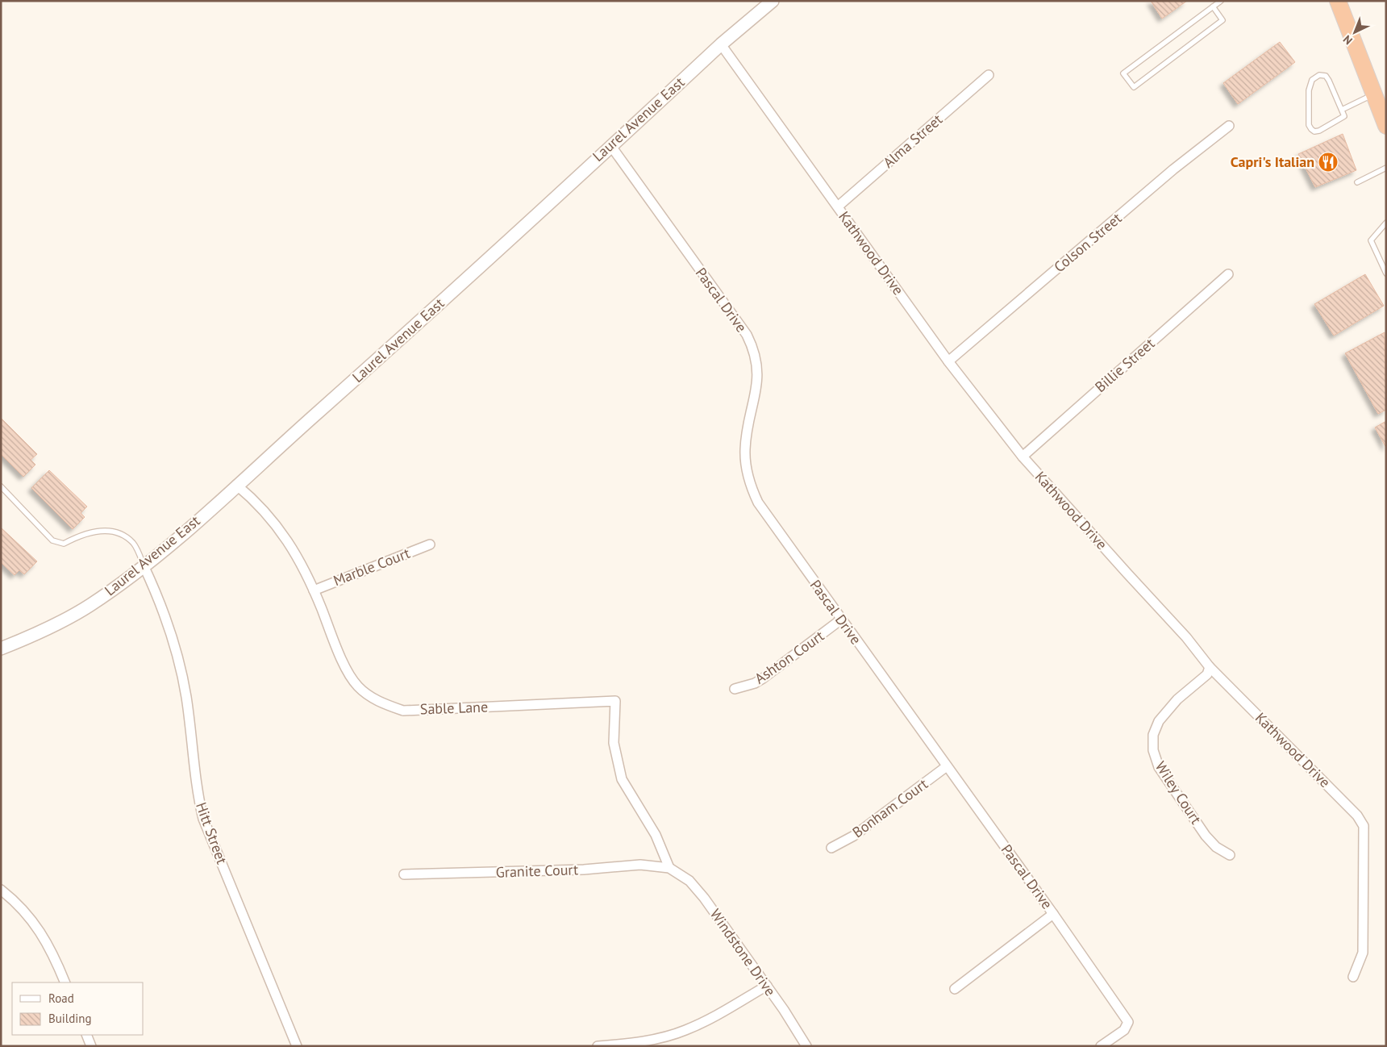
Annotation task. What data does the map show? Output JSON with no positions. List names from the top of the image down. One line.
{"streets":{"street":["Laurel Avenue East","Alma Street","Colson Street","Kathwood Drive","Pascal Drive","Billie Street","Marble Court","Ashton Court","Sable Lane","Wiley Court","Bonham Court","Hitt Street","Granite Court","Windstone Drive"]},"crossings":[["Laurel Avenue East","Kathwood Drive"],["Laurel Avenue East","Pascal Drive"],["Laurel Avenue East","Sable Lane"],["Laurel Avenue East","Hitt Street"],["Alma Street","Kathwood Drive"],["Colson Street","Kathwood Drive"],["Kathwood Drive","Billie Street"],["Kathwood Drive","Wiley Court"],["Pascal Drive","Ashton Court"],["Pascal Drive","Bonham Court"],["Marble Court","Sable Lane"],["Sable Lane","Granite Court"],["Sable Lane","Windstone Drive"],["Granite Court","Windstone Drive"]],"places":{"restaurant":["Capri's Italian"]},"legend":["Road","Building"],"north":"bottom left"}
